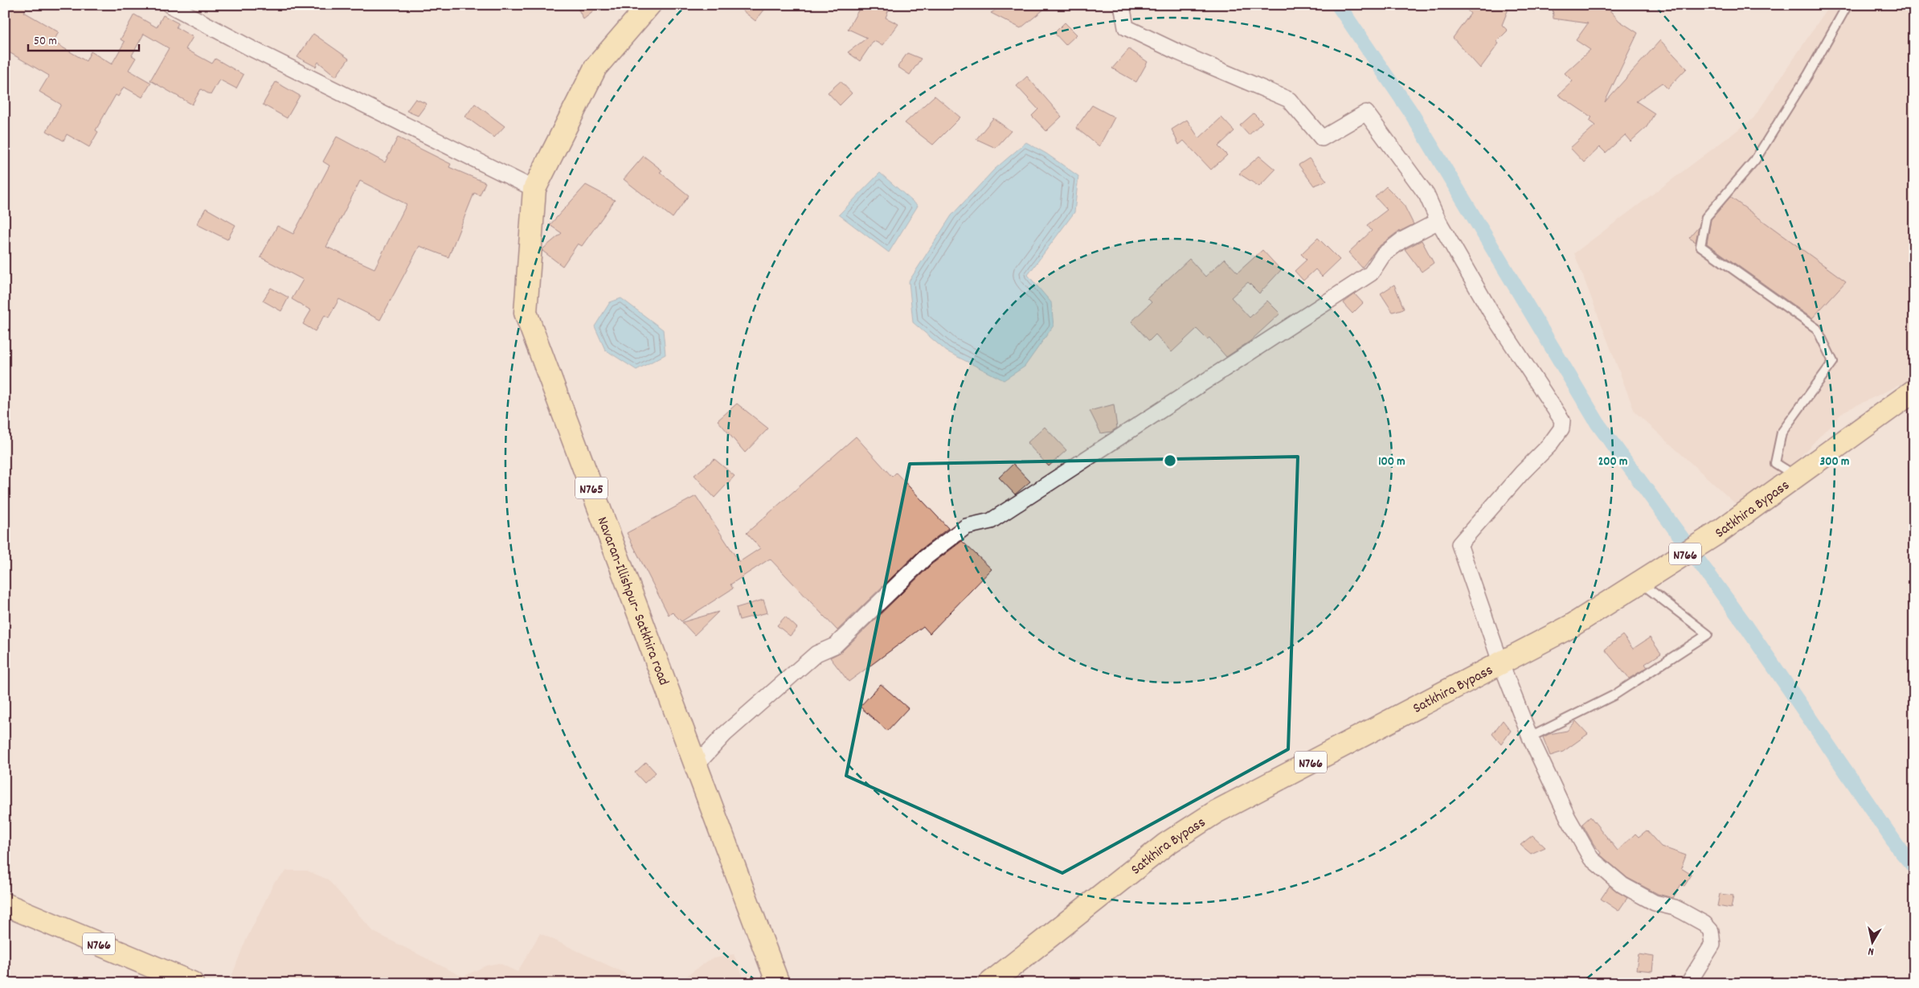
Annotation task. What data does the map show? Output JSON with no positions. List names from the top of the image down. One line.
{"streets":{"highway":["N765","Satkhira Bypass","N766","Navaran-Illishpur- Satkhira road"]},"scale_bar":"50 m","north":"bottom","rings":["100 m","200 m","300 m"]}
